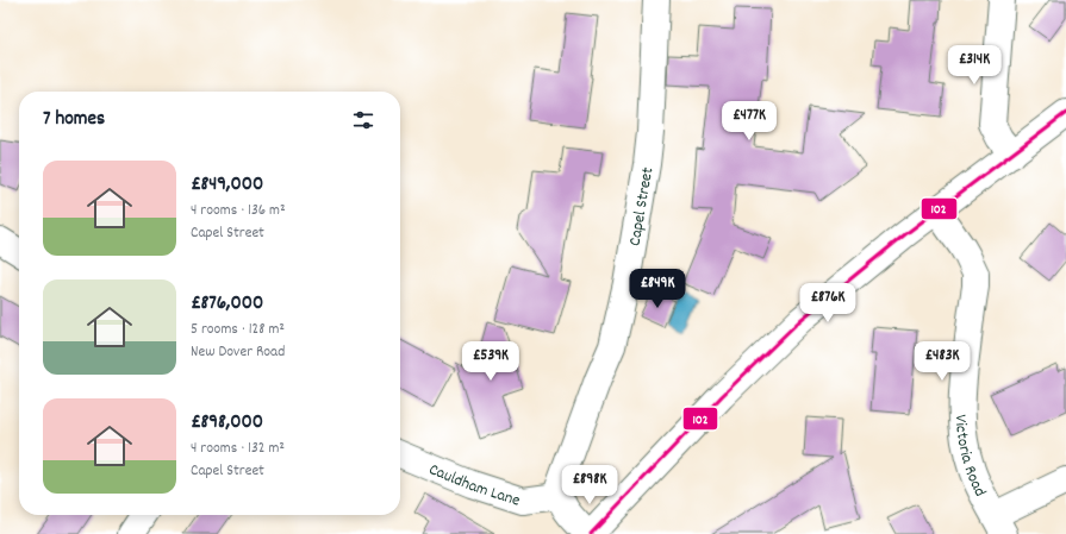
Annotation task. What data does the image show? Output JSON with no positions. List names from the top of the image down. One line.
{"streets":{"street":["Capel Street","Victoria Road","Cauldham Lane"]},"crossings":[["Capel Street","Cauldham Lane"]],"lines":["transit line 102"],"page":{"price":["£314K","£477K","£849K","£876K","£539K","£483K","£898K"],"heading":"7 homes","list":[{"name":"£849,000","note":"4 rooms · 136 m² · Capel Street"},{"name":"£876,000","note":"5 rooms · 128 m² · New Dover Road"},{"name":"£898,000","note":"4 rooms · 132 m² · Capel Street"}]}}
